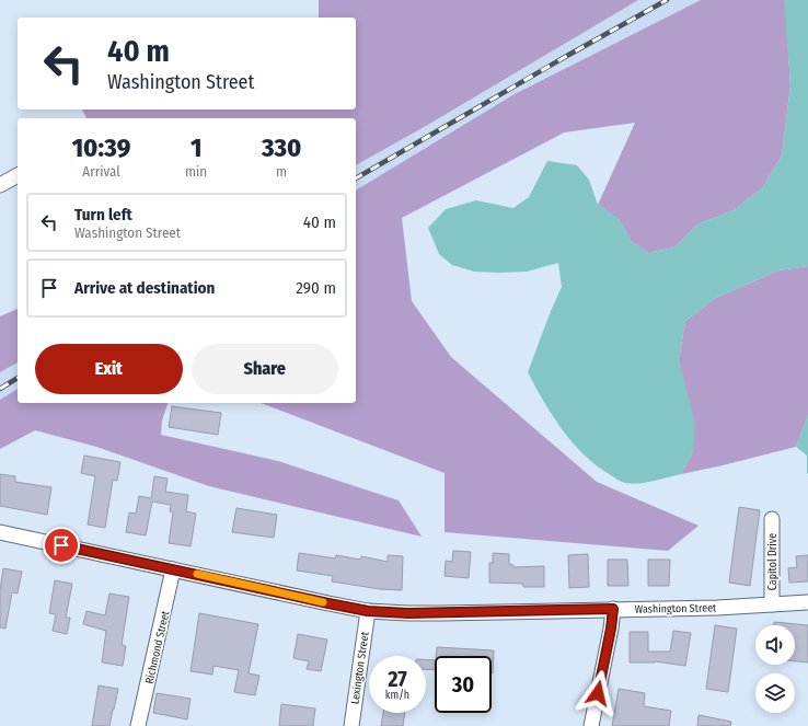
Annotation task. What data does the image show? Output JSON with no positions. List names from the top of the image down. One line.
{"streets":{"street":["Capitol Drive","Washington Street","Richmond Street","Lexington Street"]},"crossings":[["Capitol Drive","Washington Street"],["Washington Street","Richmond Street"],["Washington Street","Lexington Street"]],"page":{"turn":["40 m","Washington Street"],"eta":["10:39","Arrival","1","min","330","m"],"list":[{"name":"Turn left","note":"Washington Street","value":"40 m"},{"name":"Arrive at destination","value":"290 m"}],"buttons":["Exit","Share"],"speed":"27 km/h","limit":"30"}}
